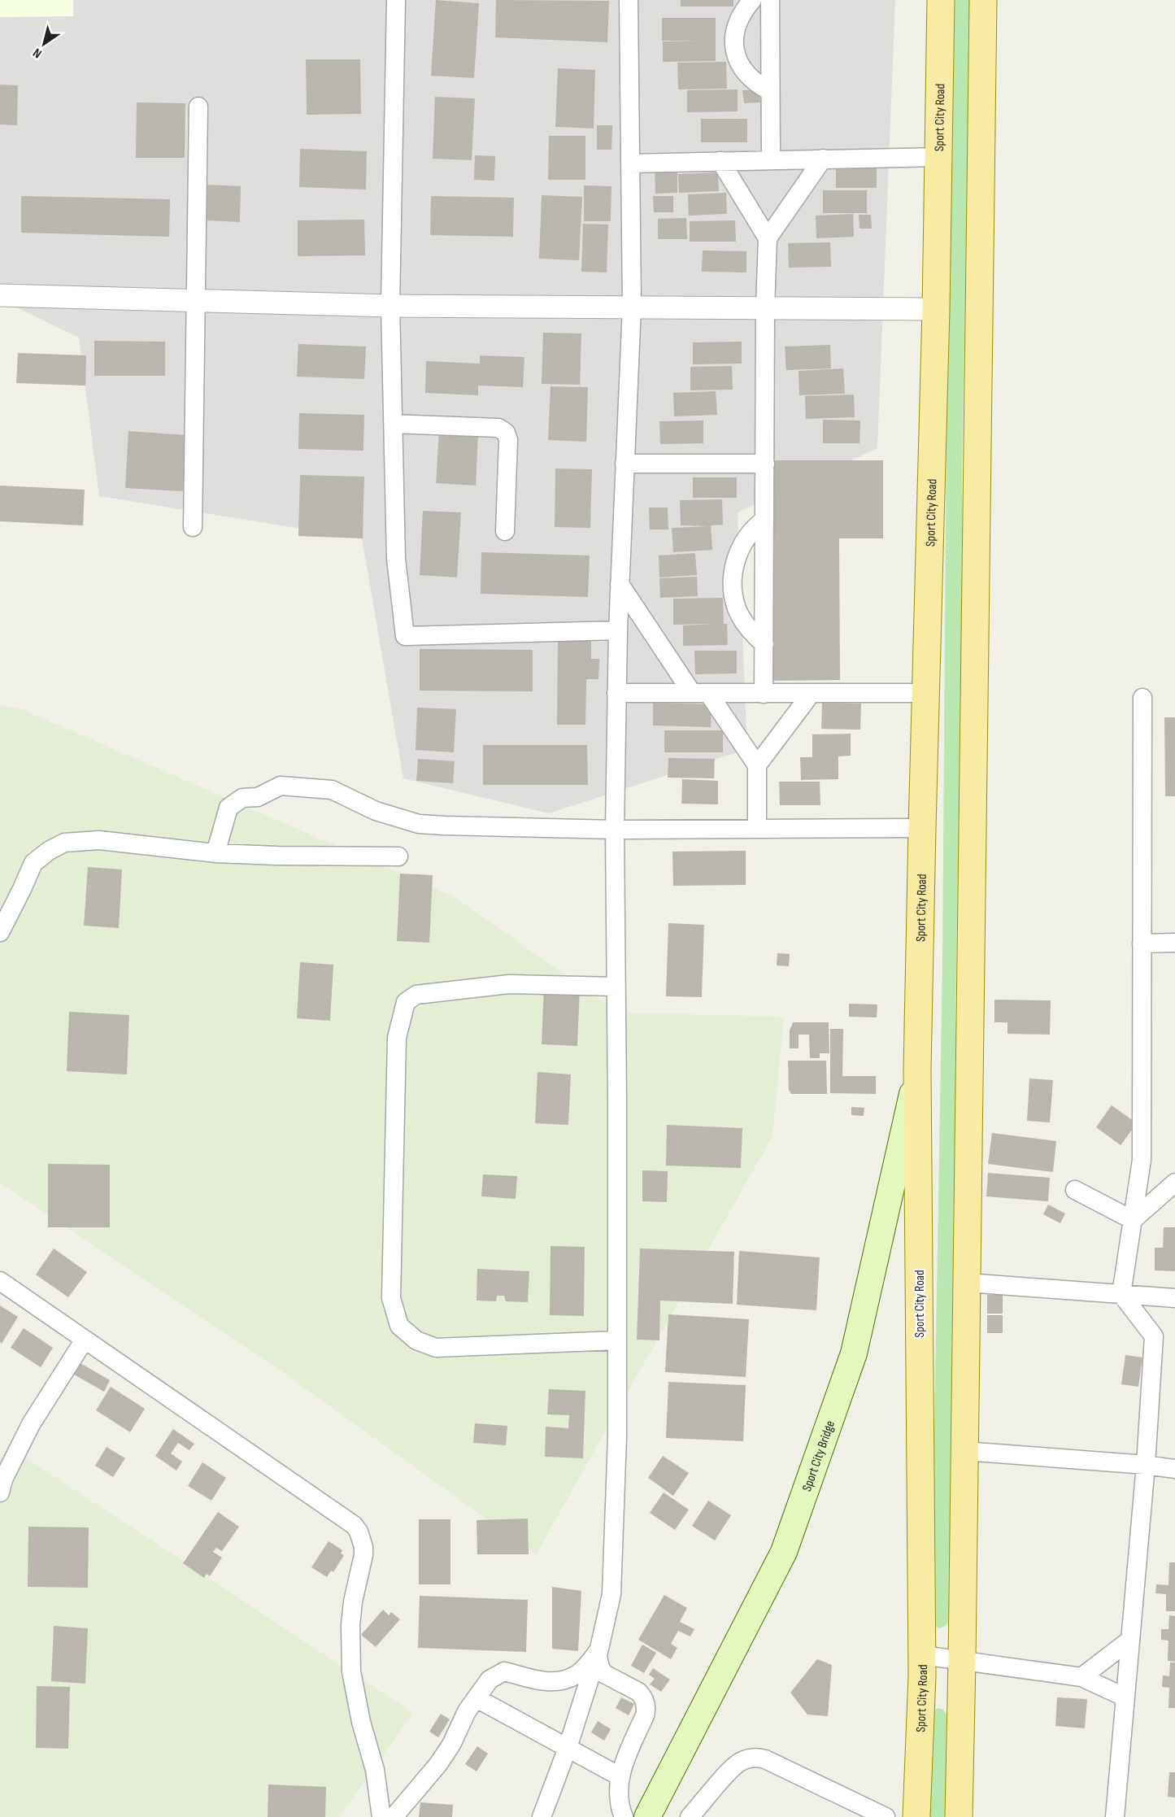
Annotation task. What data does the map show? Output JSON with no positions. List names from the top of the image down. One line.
{"streets":{"main road":["Sport City Road","Sport City Bridge"]},"crossings":[["Sport City Road","Sport City Bridge"]],"north":"bottom left"}
